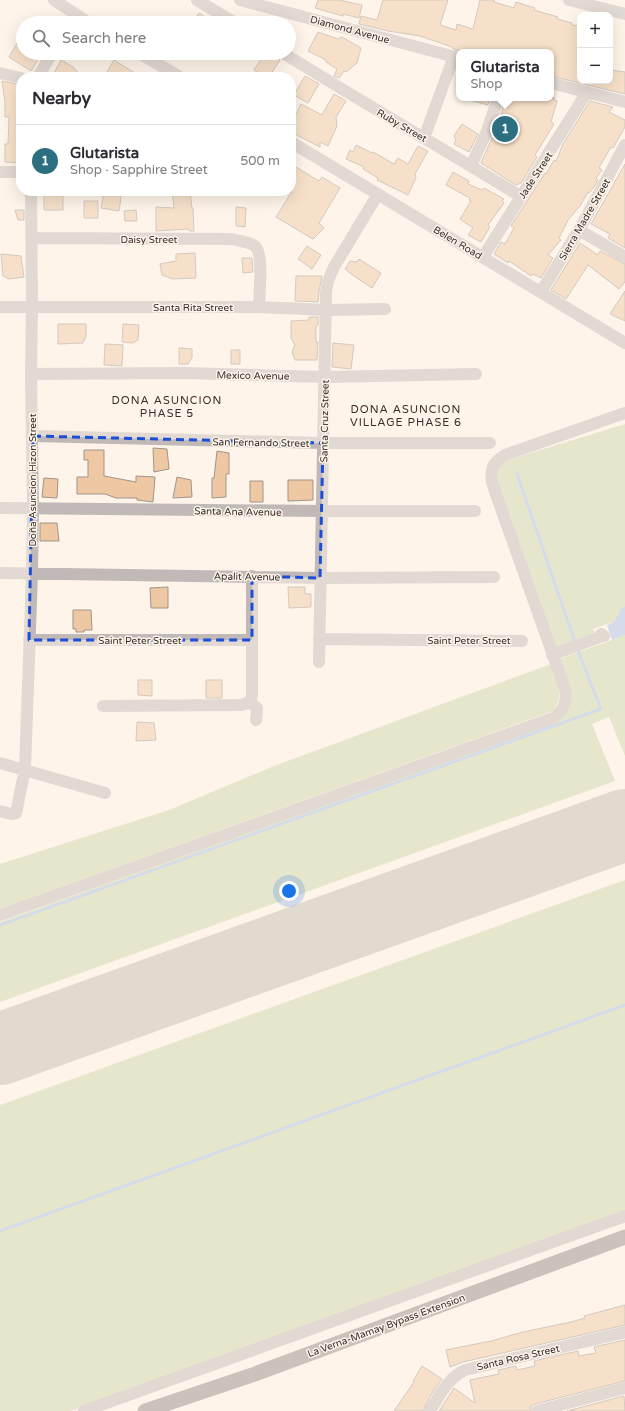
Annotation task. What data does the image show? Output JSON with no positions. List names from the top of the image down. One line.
{"streets":{"main road":["La Verna-Mamay Bypass Extension"],"street":["Diamond Avenue","Ruby Street","Jade Street","Sierra Madre Street","Daisy Street","Belen Road","Santa Rita Street","Mexico Avenue","Santa Cruz Street","San Fernando Street","Doña Asuncion Hizon Street","Santa Ana Avenue","Apalit Avenue","Saint Peter Street","Santa Rosa Street"]},"crossings":[["Ruby Street","Jade Street"],["Jade Street","Belen Road"],["Sierra Madre Street","Belen Road"],["Daisy Street","Santa Rita Street"],["Daisy Street","Doña Asuncion Hizon Street"],["Belen Road","Santa Cruz Street"],["Santa Rita Street","Santa Cruz Street"],["Santa Rita Street","Doña Asuncion Hizon Street"],["Mexico Avenue","Santa Cruz Street"],["Mexico Avenue","Doña Asuncion Hizon Street"],["Santa Cruz Street","San Fernando Street"],["Santa Cruz Street","Santa Ana Avenue"],["Santa Cruz Street","Apalit Avenue"],["Santa Cruz Street","Saint Peter Street"],["San Fernando Street","Doña Asuncion Hizon Street"],["Doña Asuncion Hizon Street","Santa Ana Avenue"],["Doña Asuncion Hizon Street","Apalit Avenue"],["Doña Asuncion Hizon Street","Saint Peter Street"]],"districts":["DONA ASUNCION PHASE 5","DONA ASUNCION VILLAGE PHASE 6"],"page":{"map_buttons":["+","−"],"search":"Search here","popup":["Glutarista","Shop"],"heading":"Nearby","pins":"1","list":[{"mark":"1","name":"Glutarista","note":"Shop · Sapphire Street","value":"500 m"}]}}
